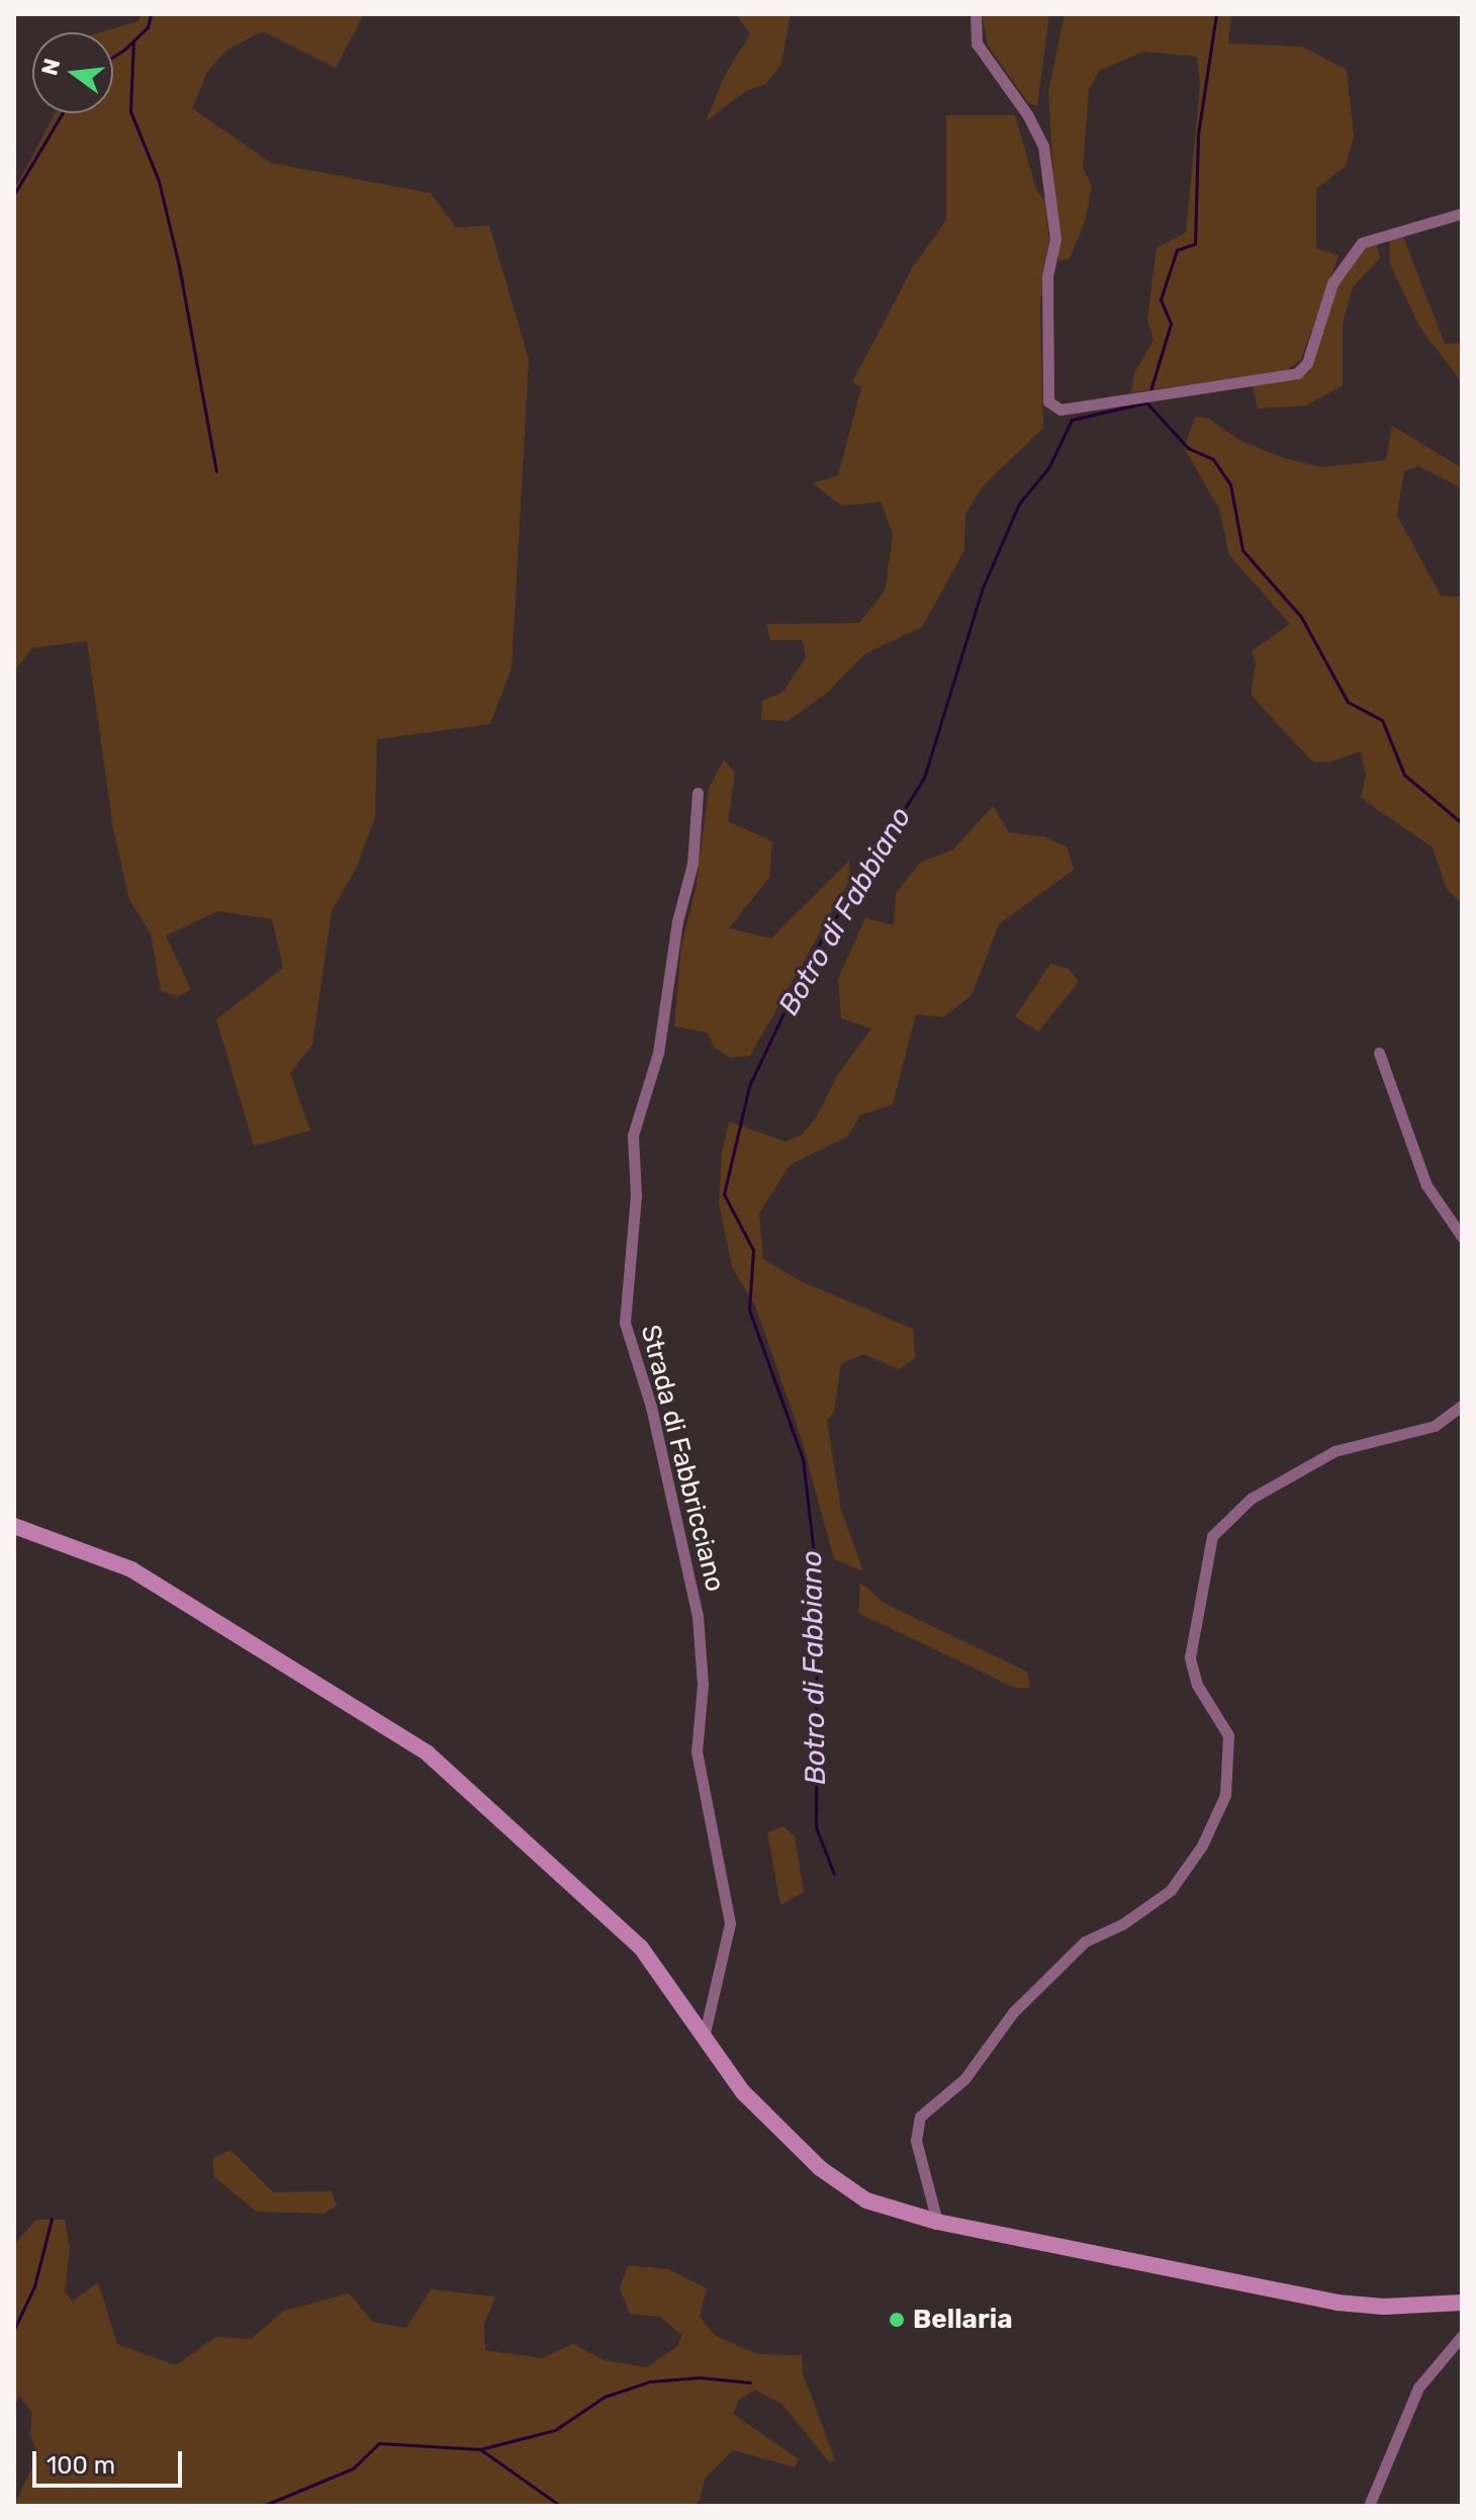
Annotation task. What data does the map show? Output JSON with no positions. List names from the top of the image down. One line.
{"streets":{"street":["Strada di Fabbricciano"]},"water":["Botro di Fabbiano"],"places":["Bellaria"],"scale_bar":"100 m","north":"left"}
